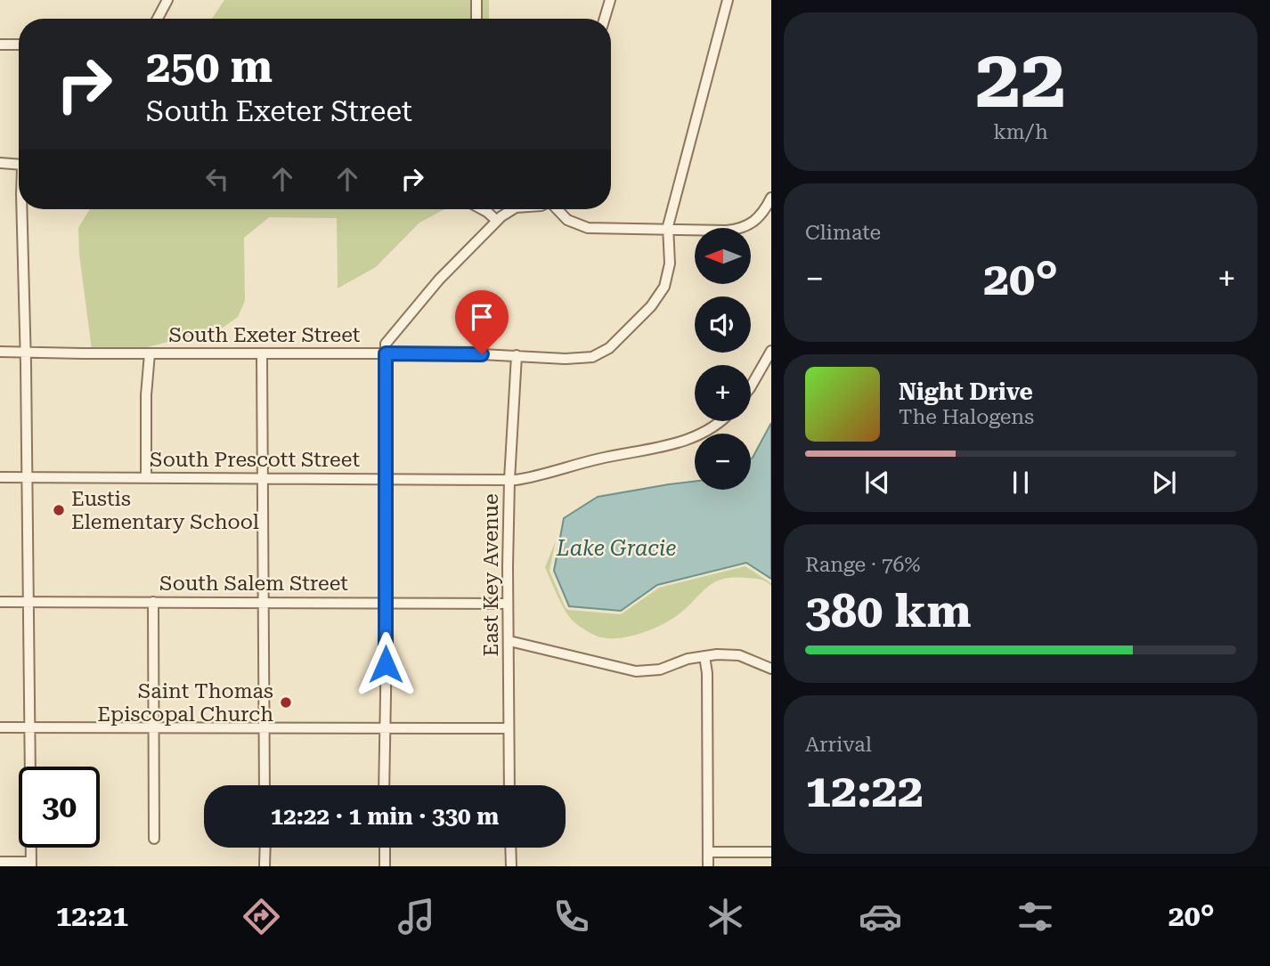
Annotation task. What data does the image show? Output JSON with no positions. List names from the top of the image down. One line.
{"streets":{"street":["South Exeter Street","South Prescott Street","East Key Avenue","South Salem Street"]},"crossings":[["South Exeter Street","East Key Avenue"],["South Prescott Street","East Key Avenue"],["East Key Avenue","South Salem Street"]],"water":["Lake Gracie"],"places":["Eustis Elementary School","Saint Thomas Episcopal Church"],"north":"left","page":{"tile":[["22","km/h"],"Climate",["Range · 76%","380 km"],["Arrival","12:22"]],"turn":["250 m","South Exeter Street"],"map_buttons":["+","−"],"heat":["−","20°","+"],"song":["Night Drive","The Halogens"],"limit":"30","trip":"12:22 · 1 min · 330 m","tabs":["12:21","20°"]}}
